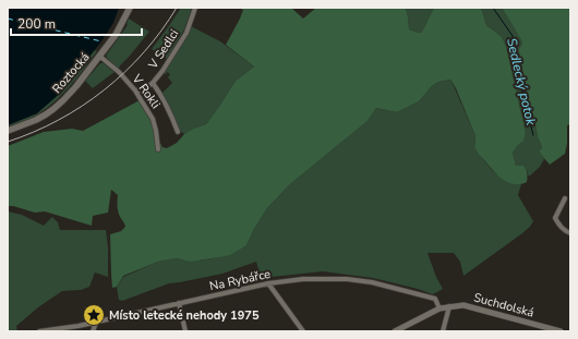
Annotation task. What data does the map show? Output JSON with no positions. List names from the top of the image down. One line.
{"streets":{"main road":["Roztocká"],"street":["V Sedlci","V Rokli","Na Rybářce","Suchdolská"]},"crossings":[["V Sedlci","V Rokli"],["Roztocká","V Rokli"],["Na Rybářce","Suchdolská"]],"water":["Sedlecký potok"],"places":{"place":["Místo letecké nehody 1975"]},"scale_bar":"200 m"}
